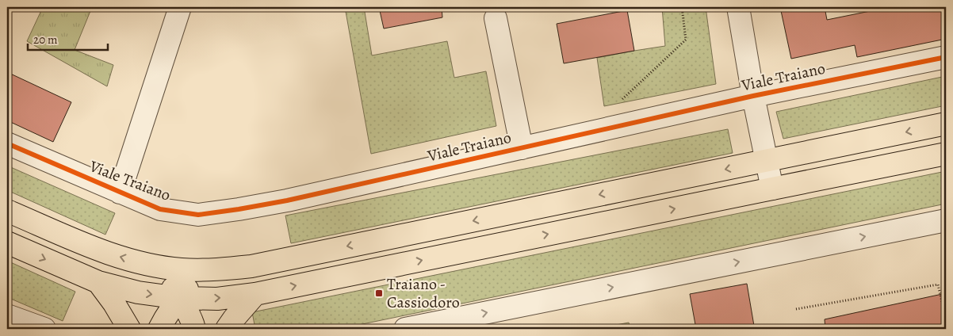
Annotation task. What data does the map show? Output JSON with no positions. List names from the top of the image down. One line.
{"streets":{"street":["Viale Traiano"]},"places":{"transit":["Traiano - Cassiodoro"]},"scale_bar":"20 m"}
